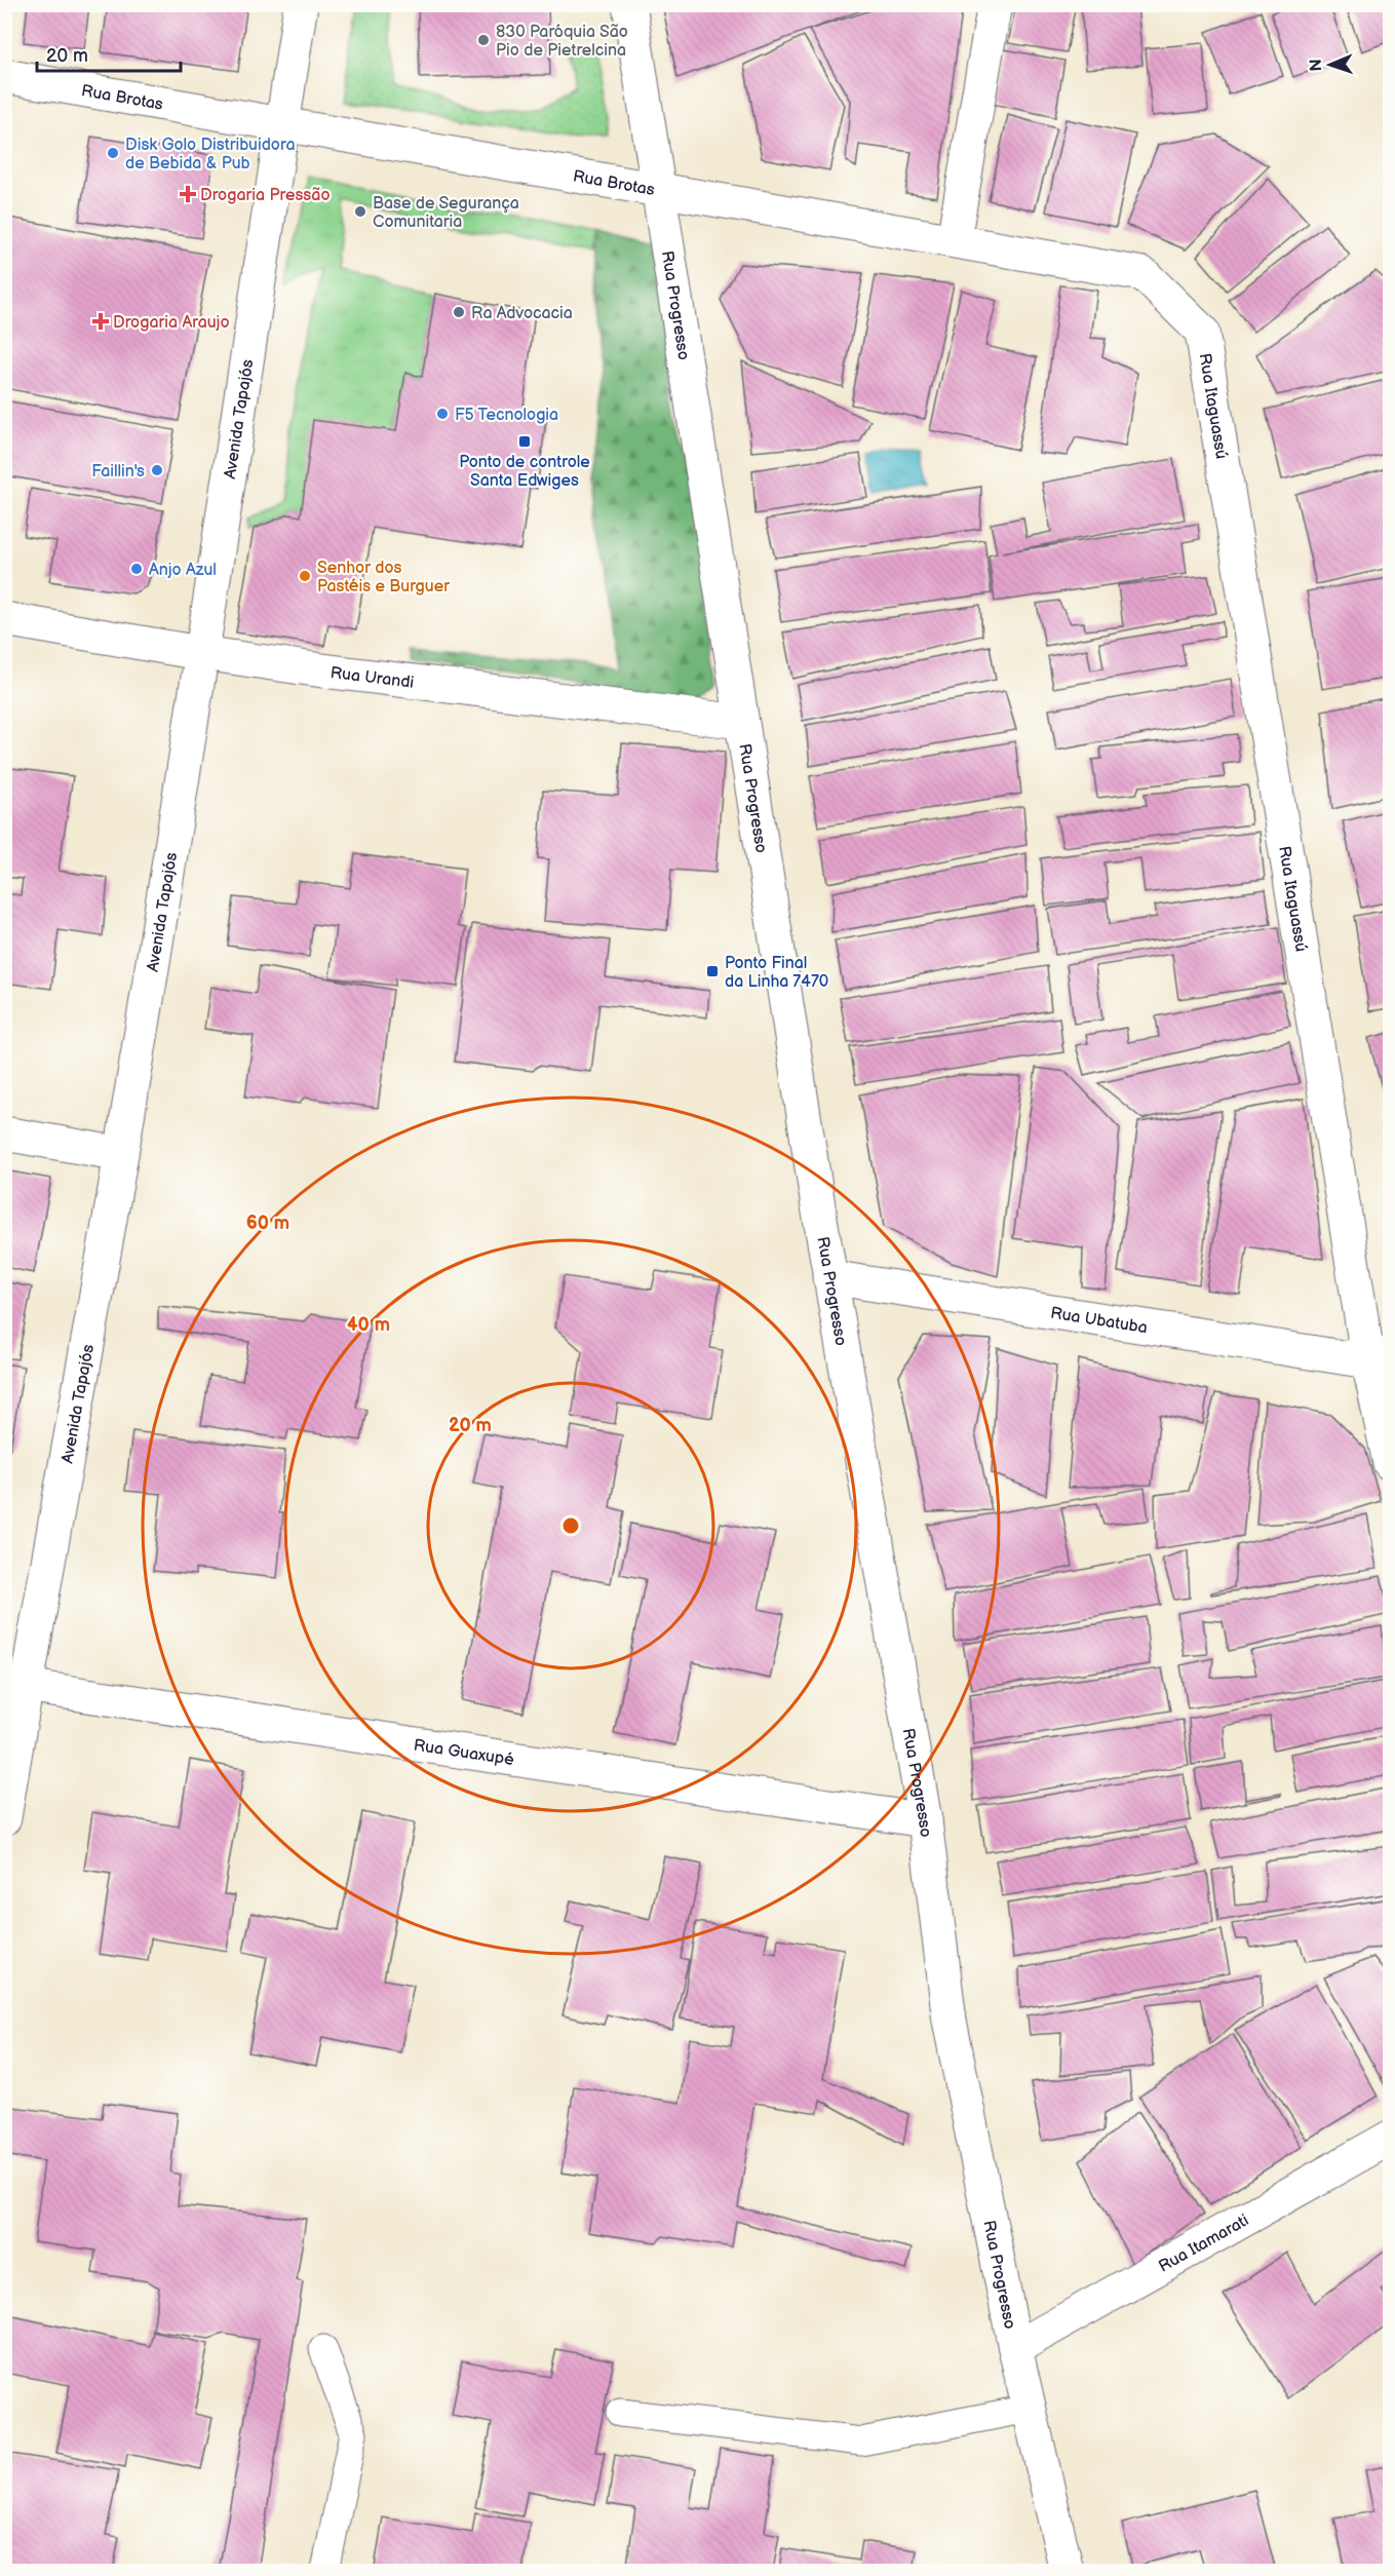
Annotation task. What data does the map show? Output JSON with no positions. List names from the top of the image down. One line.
{"streets":{"street":["Rua Brotas","Rua Progresso","Rua Itaguassú","Avenida Tapajós","Rua Urandi","Rua Ubatuba","Rua Guaxupé","Rua Itamarati"]},"crossings":[["Rua Brotas","Rua Progresso"],["Rua Brotas","Rua Itaguassú"],["Rua Brotas","Avenida Tapajós"],["Rua Progresso","Rua Urandi"],["Rua Progresso","Rua Ubatuba"],["Rua Progresso","Rua Guaxupé"],["Rua Progresso","Rua Itamarati"],["Rua Itaguassú","Rua Ubatuba"],["Avenida Tapajós","Rua Urandi"],["Avenida Tapajós","Rua Guaxupé"]],"places":{"other":["830 Paróquia São Pio de Pietrelcina","Disk Golo Distribuidora de Bebida & Pub","Base de Segurança Comunitaria","Ra Advocacia","F5 Tecnologia","Faillin's","Anjo Azul","Senhor dos Pastéis e Burguer"],"health":["Drogaria Pressão","Drogaria Araujo"],"transit":["Ponto de controle Santa Edwiges","Ponto Final da Linha 7470"]},"scale_bar":"20 m","north":"left","rings":["60 m","40 m","20 m"]}
